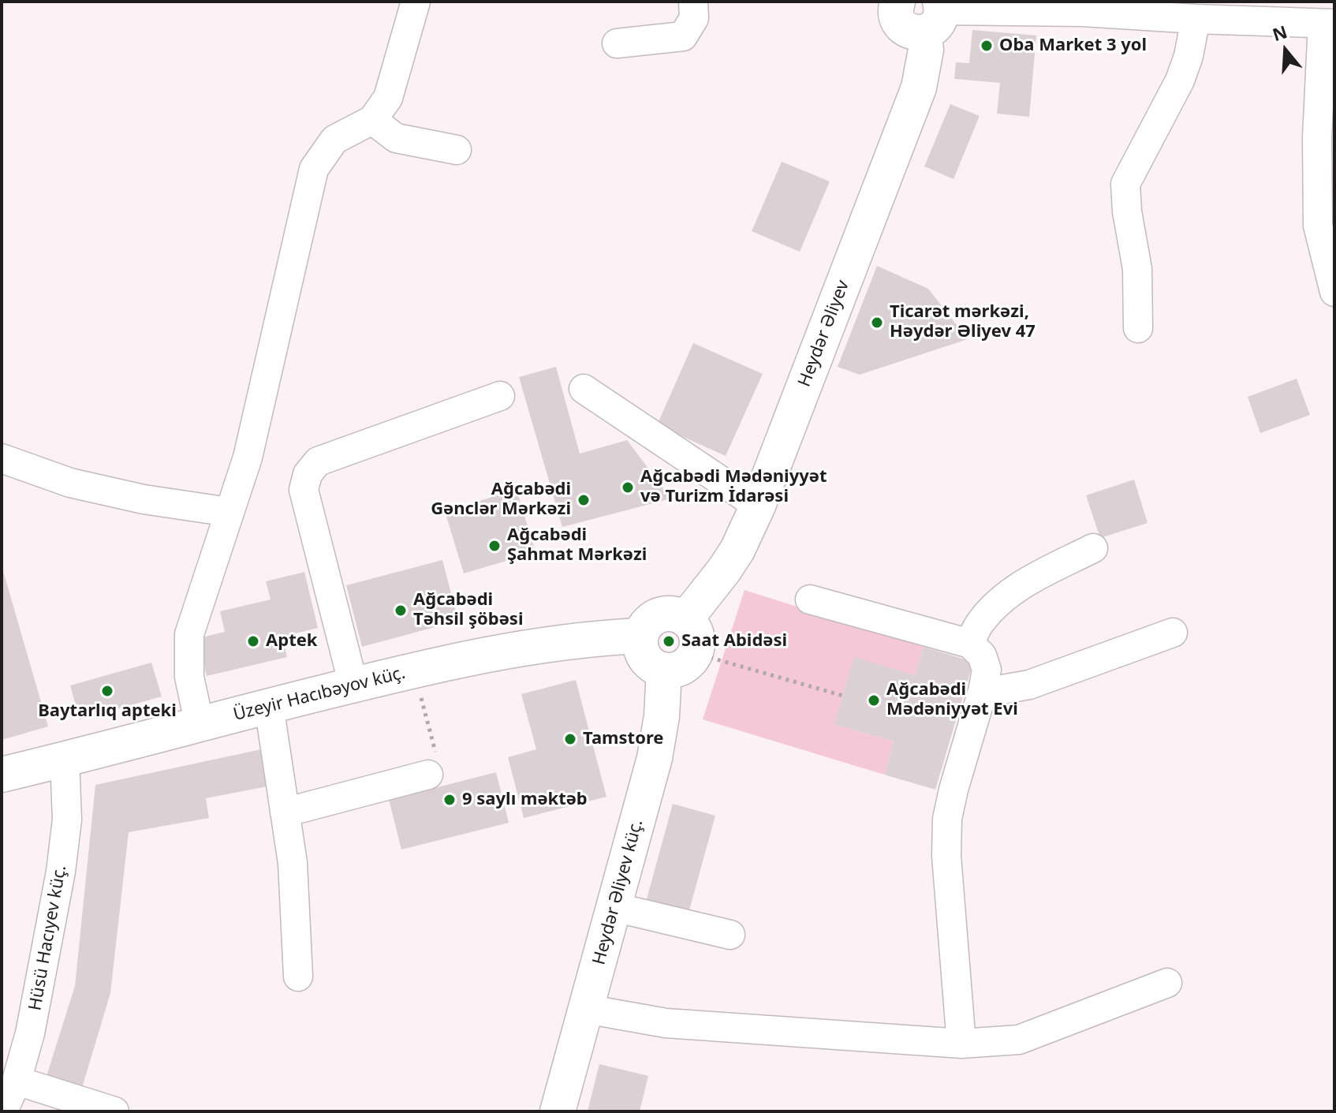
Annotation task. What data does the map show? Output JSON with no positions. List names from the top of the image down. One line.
{"streets":{"main road":["Heydər Əliyev","Üzeyir Hacıbəyov küç.","Heydər Əliyev küç."],"street":["Hüsü Hacıyev küç."]},"crossings":[["Heydər Əliyev","Üzeyir Hacıbəyov küç."],["Heydər Əliyev","Heydər Əliyev küç."],["Üzeyir Hacıbəyov küç.","Heydər Əliyev küç."],["Üzeyir Hacıbəyov küç.","Hüsü Hacıyev küç."]],"places":["Oba Market 3 yol","Ticarət mərkəzi, Həydər Əliyev 47","Ağcabədi Mədəniyyət və Turizm İdarəsi","Ağcabədi Gənclər Mərkəzi","Ağcabədi Şahmat Mərkəzi","Ağcabədi Təhsil şöbəsi","Aptek","Saat Abidəsi","Baytarlıq apteki","Ağcabədi Mədəniyyət Evi","Tamstore","9 saylı məktəb"],"north":"top"}
